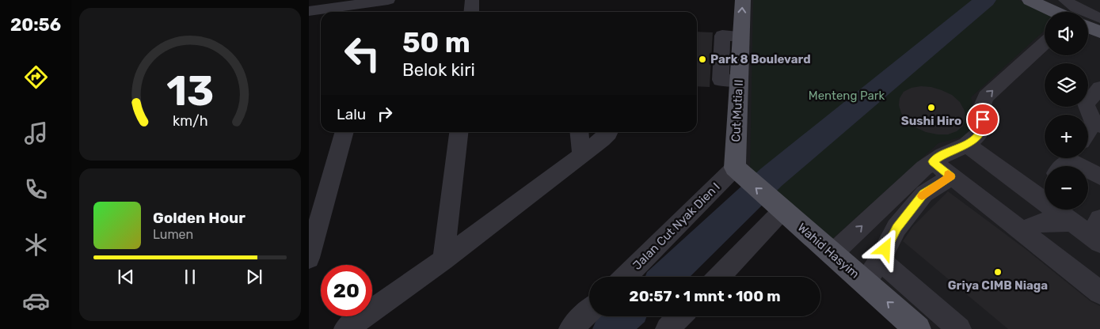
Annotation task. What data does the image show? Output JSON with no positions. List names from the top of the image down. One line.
{"streets":{"main road":["Cut Mutia II","Wahid Hasyim"],"street":["Jalan Cut Nyak Dien I"]},"crossings":[["Cut Mutia II","Jalan Cut Nyak Dien I"],["Cut Mutia II","Wahid Hasyim"],["Jalan Cut Nyak Dien I","Wahid Hasyim"]],"one_way":["Cut Mutia II","Wahid Hasyim"],"parks":["Menteng Park"],"places":["Park 8 Boulevard","Sushi Hiro","Griya CIMB Niaga"],"page":{"tabs":"20:56","map_buttons":["+","−"],"turn":["50 m","Belok kiri"],"then":"Lalu","song":["Golden Hour","Lumen"],"limit":"20","trip":"20:57 · 1 mnt · 100 m","gauge":["13","km/h"]}}
